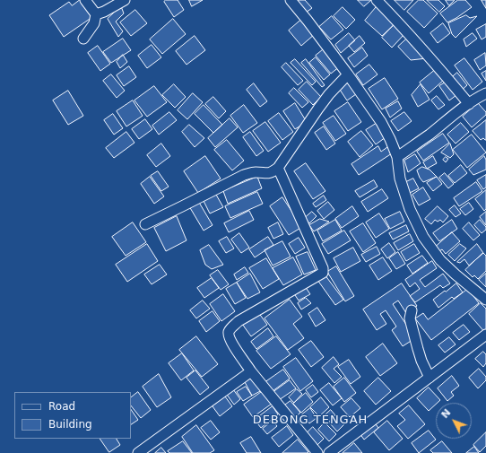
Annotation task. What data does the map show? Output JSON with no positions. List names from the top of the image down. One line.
{"districts":["DEBONG TENGAH"],"legend":["Road","Building"],"north":"top left"}
